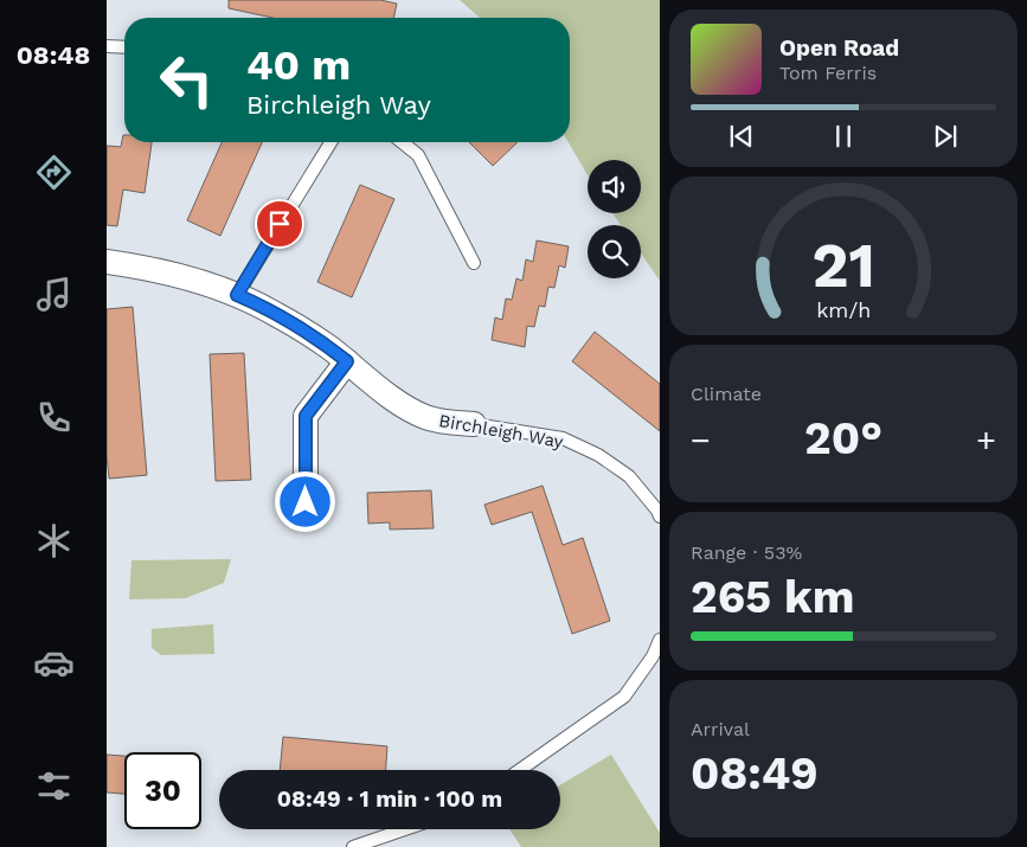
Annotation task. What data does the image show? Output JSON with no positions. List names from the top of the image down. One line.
{"streets":{"street":["Birchleigh Way"]},"page":{"tabs":"08:48","turn":["40 m","Birchleigh Way"],"song":["Open Road","Tom Ferris"],"tile":["Climate",["Range · 53%","265 km"],["Arrival","08:49"]],"heat":["−","20°","+"],"limit":"30","trip":"08:49 · 1 min · 100 m","gauge":["21","km/h"]}}
